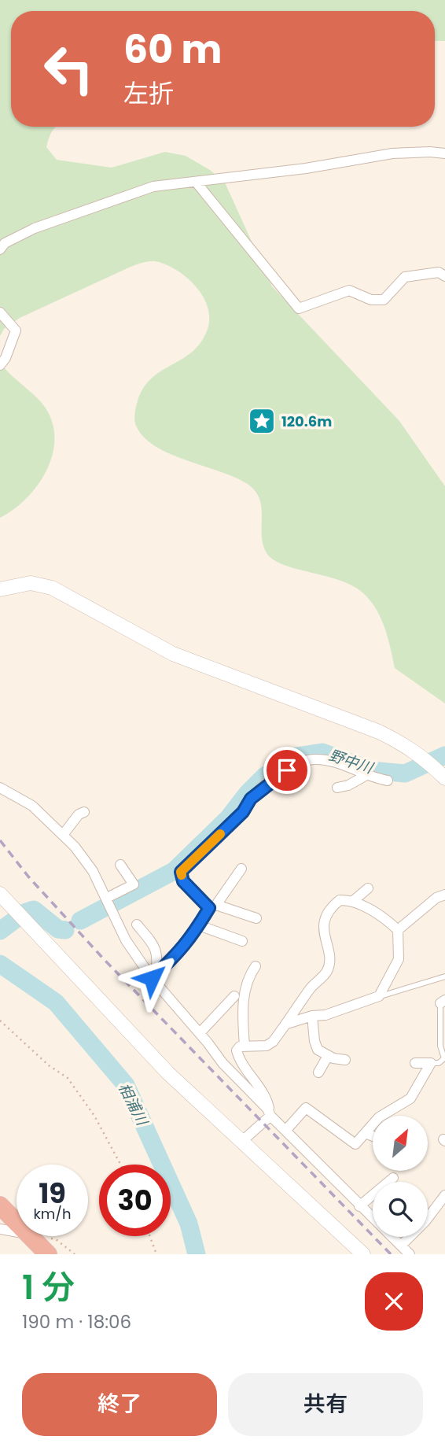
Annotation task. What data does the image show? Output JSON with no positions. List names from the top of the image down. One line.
{"water":["野中川","相浦川"],"places":{"place":["120.6m"]},"north":"top right","page":{"turn":["60 m","左折"],"speed":"19 km/h","limit":"30","heading":["1 分","190 m · 18:06"],"buttons":["終了","共有"]}}
